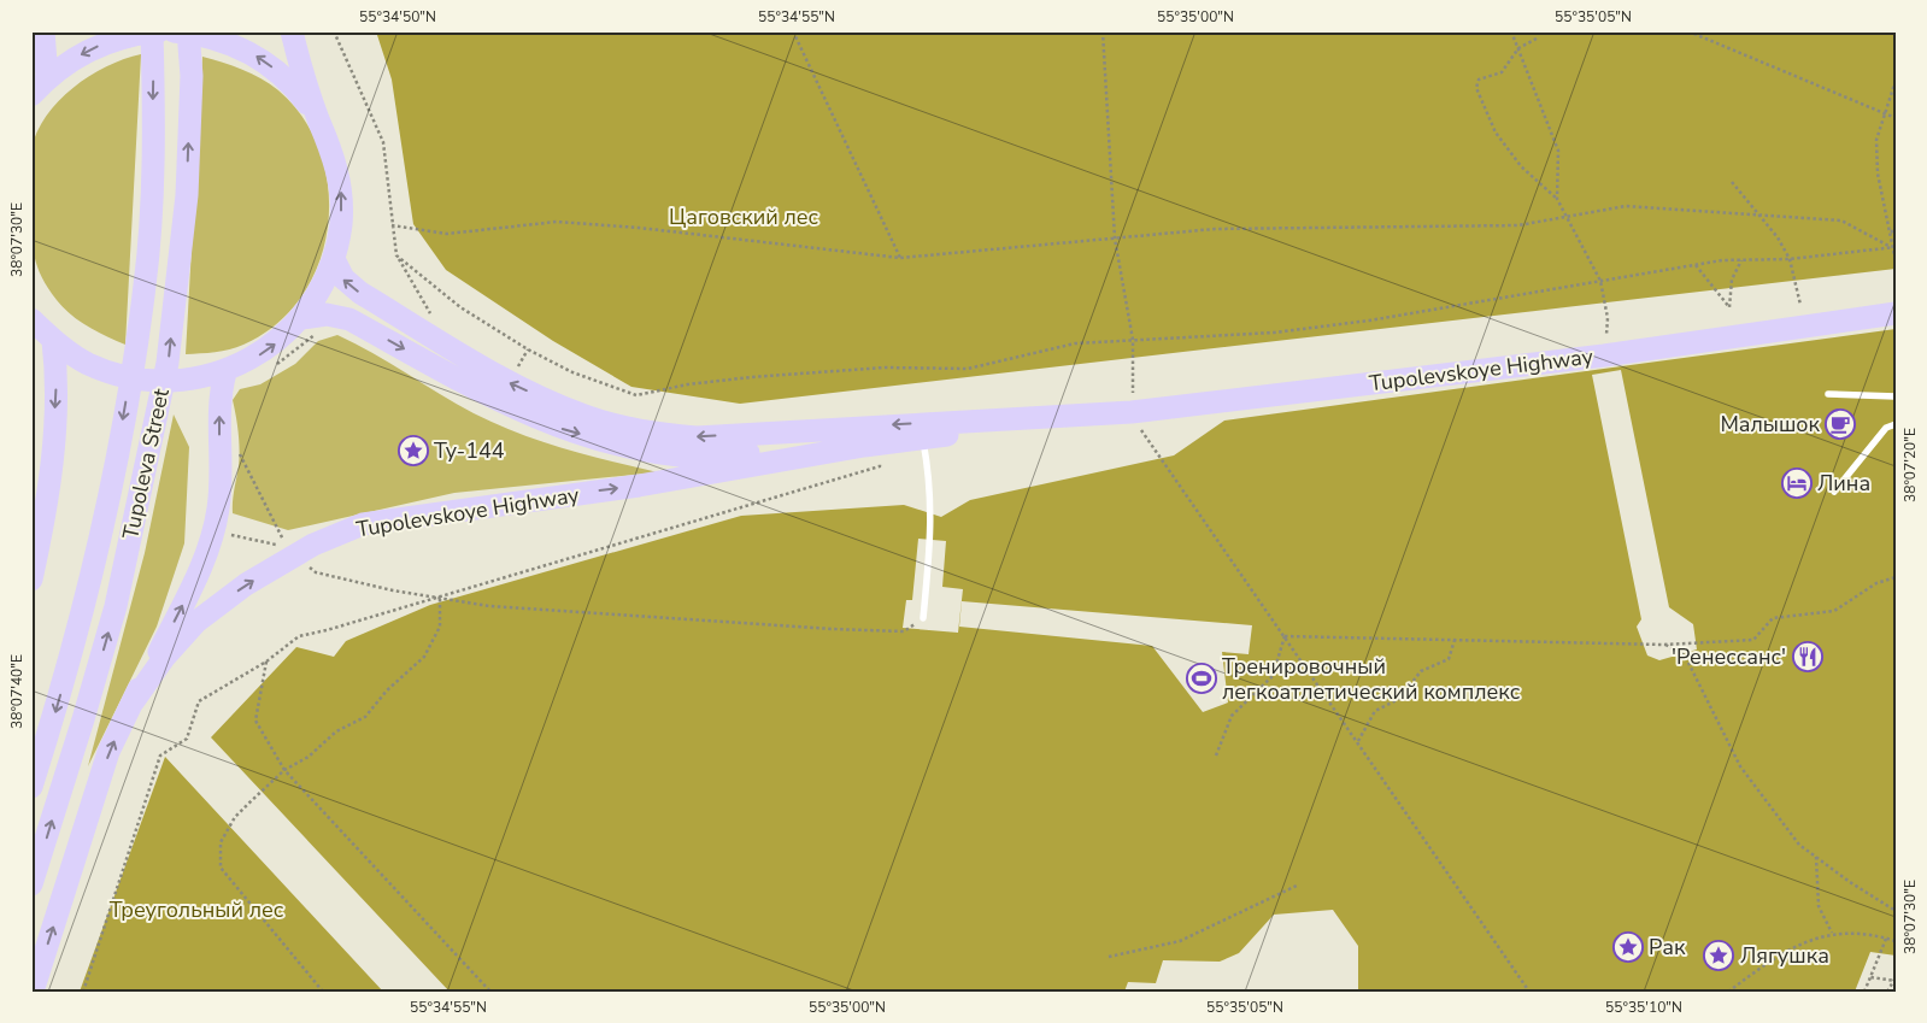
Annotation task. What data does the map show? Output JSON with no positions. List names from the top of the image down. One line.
{"streets":{"main road":["Tupolevskoye Highway","Tupoleva Street"]},"parks":["Цаговский лес","Треугольный лес"],"places":{"cafe":["Малышок"],"place":["Ty-144","Рак","Лягушка"],"hotel":["Лина"],"restaurant":["'Ренессанс'"],"sports":["Тренировочный легкоатлетический комплекс"]},"coordinates":["55°34'50\"N","55°34'55\"N","55°35'00\"N","55°35'05\"N","38°07'30\"E","38°07'20\"E","38°07'40\"E","55°35'10\"N"]}
